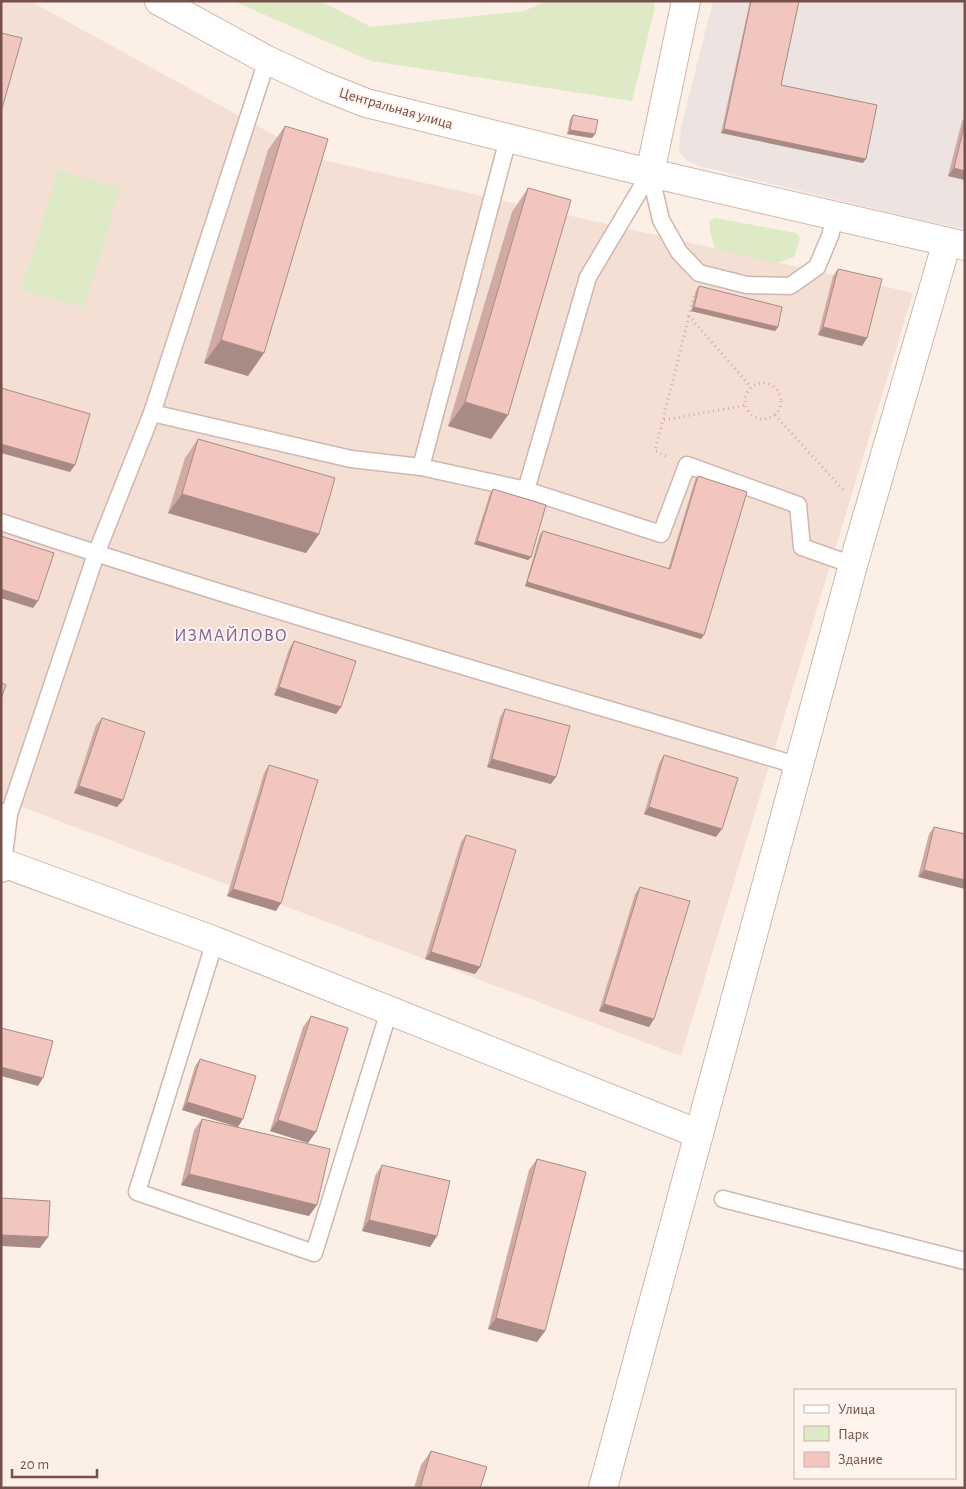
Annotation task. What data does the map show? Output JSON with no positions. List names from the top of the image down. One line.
{"streets":{"street":["Центральная улица"]},"districts":["ИЗМАЙЛОВО"],"legend":["Улица","Парк","Здание"],"scale_bar":"20 m"}
